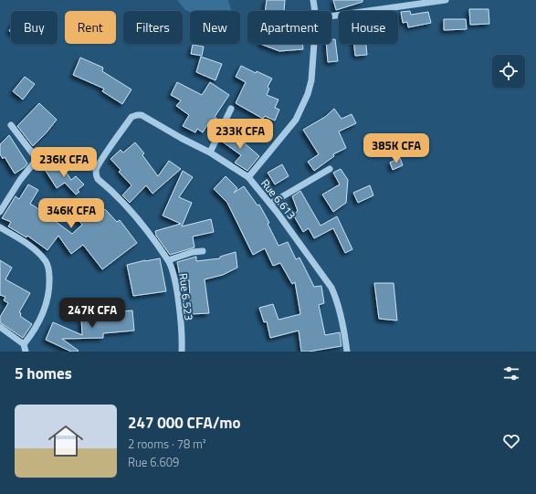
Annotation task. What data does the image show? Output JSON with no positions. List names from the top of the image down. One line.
{"streets":{"street":["Rue 6.613","Rue 6.523"]},"page":{"chip":["Buy","Rent","Filters","New","Apartment","House"],"price":["233K CFA","385K CFA","236K CFA","346K CFA","247K CFA"],"heading":"5 homes","list":[{"name":"247 000 CFA/mo","note":"2 rooms · 78 m² · Rue 6.609"}]}}
